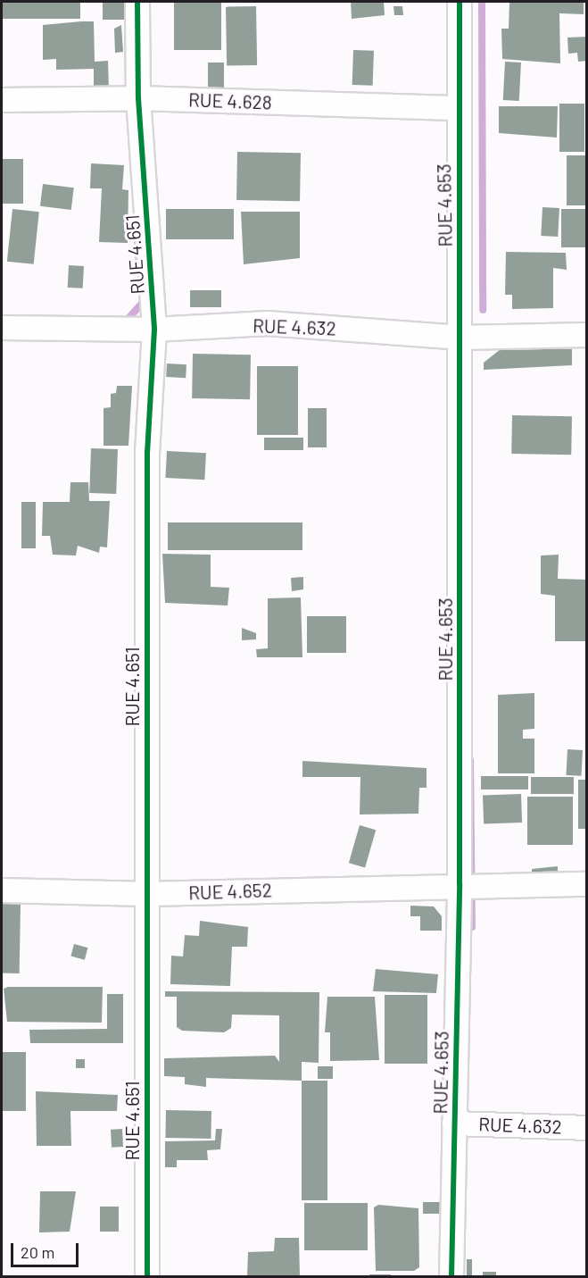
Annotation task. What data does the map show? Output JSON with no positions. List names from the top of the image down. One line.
{"streets":{"street":["RUE 4.628","RUE 4.653","RUE 4.651","RUE 4.632","RUE 4.652"]},"crossings":[["RUE 4.628","RUE 4.653"],["RUE 4.628","RUE 4.651"],["RUE 4.653","RUE 4.632"],["RUE 4.653","RUE 4.652"],["RUE 4.651","RUE 4.632"],["RUE 4.651","RUE 4.652"]],"scale_bar":"20 m"}
